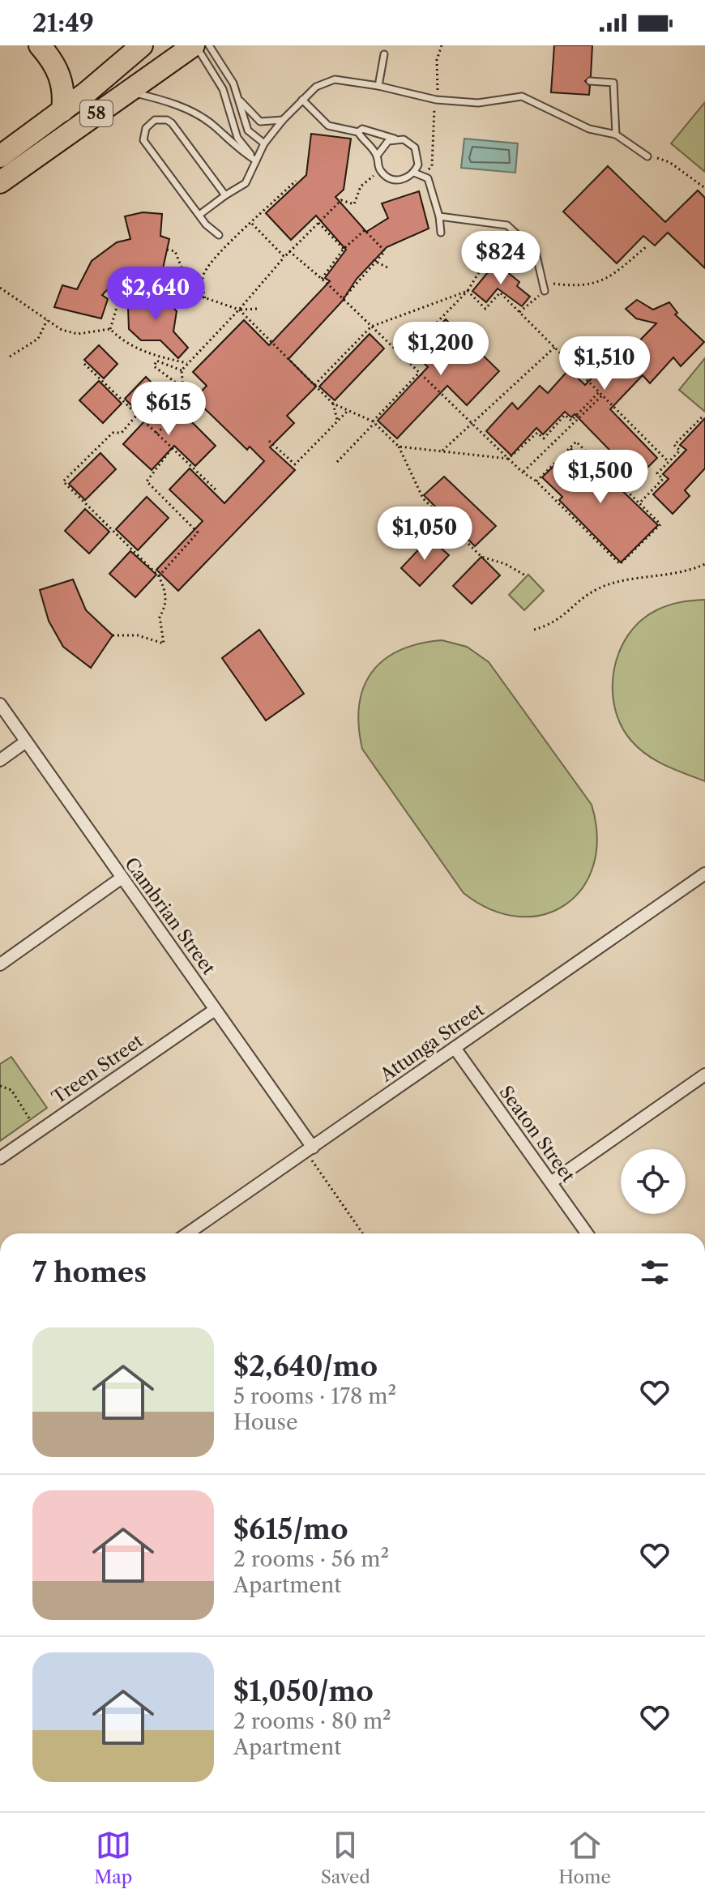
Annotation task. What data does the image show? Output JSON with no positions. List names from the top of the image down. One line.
{"streets":{"highway":["58"],"street":["Cambrian Street","Attunga Street","Treen Street","Seaton Street"]},"crossings":[["Cambrian Street","Attunga Street"],["Cambrian Street","Treen Street"],["Attunga Street","Seaton Street"]],"page":{"status":"21:49","price":["$824","$2,640","$1,200","$1,510","$615","$1,500","$1,050"],"heading":"7 homes","list":[{"name":"$2,640/mo","note":"5 rooms · 178 m² · House"},{"name":"$615/mo","note":"2 rooms · 56 m² · Apartment"},{"name":"$1,050/mo","note":"2 rooms · 80 m² · Apartment"}],"tabs":["Map","Saved","Home"]}}
